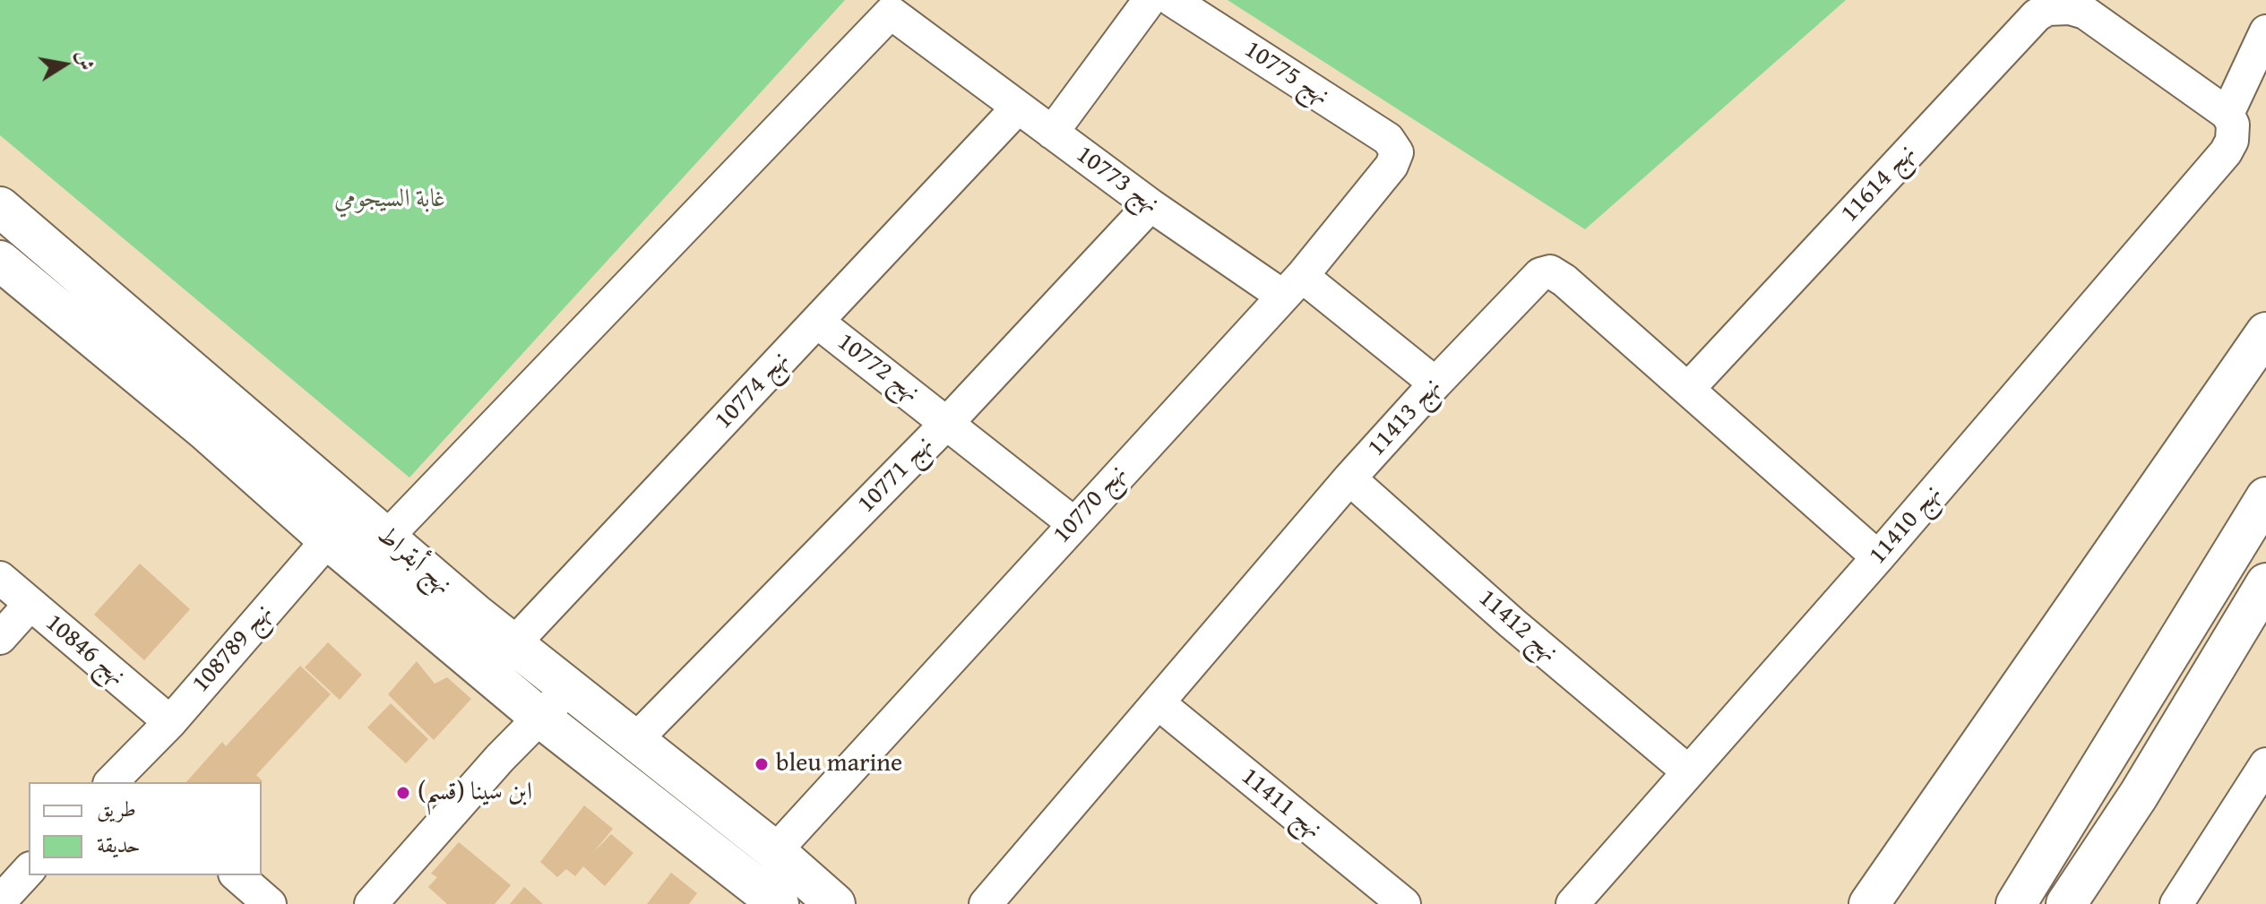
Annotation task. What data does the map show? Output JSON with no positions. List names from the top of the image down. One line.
{"streets":{"main road":["نهج أبقراط"],"street":["نهج 10775","نهج 10773","نهج 11614","نهج 10772","نهج 10774","نهج 11413","نهج 10771","نهج 10770","نهج 11410","نهج 11412","نهج 108789","نهج 10846","نهج 11411"]},"crossings":[["نهج 10775","نهج 10770"],["نهج 10773","نهج 10774"],["نهج 10773","نهج 11413"],["نهج 10773","نهج 10771"],["نهج 10773","نهج 10770"],["نهج 11614","نهج 11413"],["نهج 11614","نهج 11410"],["نهج 10772","نهج 10774"],["نهج 10772","نهج 10771"],["نهج 10772","نهج 10770"],["نهج 10774","نهج أبقراط"],["نهج 11413","نهج 11410"],["نهج 11413","نهج 11412"],["نهج 11413","نهج 11411"],["نهج 10771","نهج أبقراط"],["نهج 10770","نهج أبقراط"],["نهج 11410","نهج 11412"],["نهج أبقراط","نهج 108789"],["نهج 108789","نهج 10846"]],"parks":["غابة السيجومي"],"places":["bleu marine","(ابن سينا (قسم"],"legend":["طريق","حديقة"],"north":"right"}
